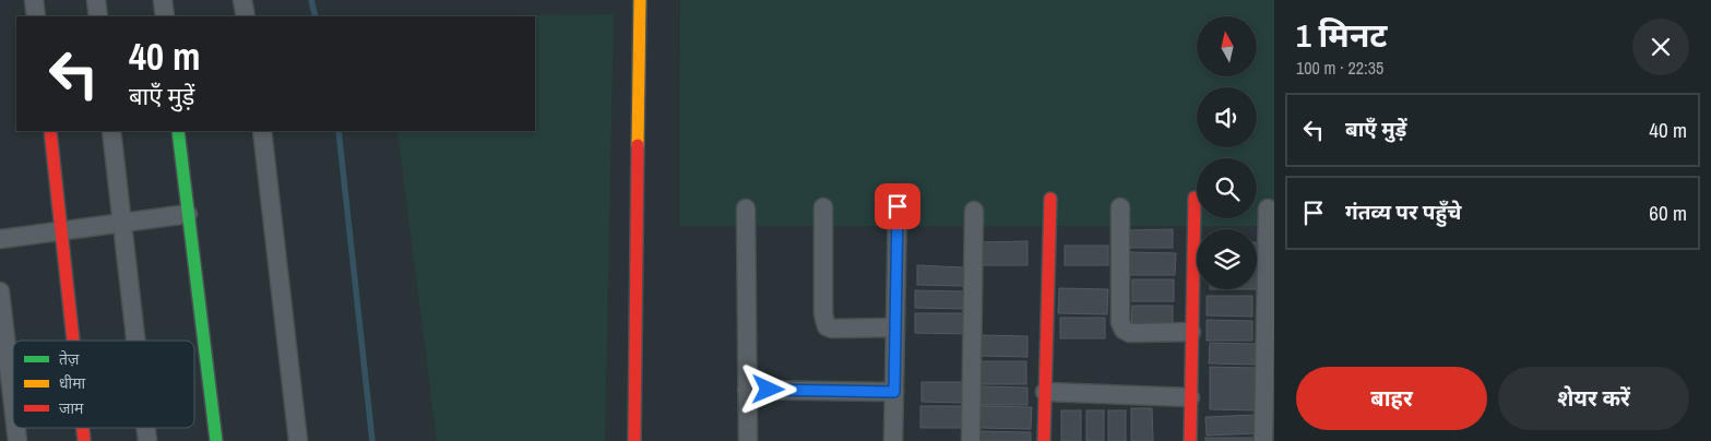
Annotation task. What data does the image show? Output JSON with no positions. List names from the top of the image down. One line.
{"legend":["तेज़","धीमा","जाम"],"north":"top","page":{"heading":["1 मिनट","100 m · 22:35"],"turn":["40 m","बाएँ मुड़ें"],"list":[{"name":"बाएँ मुड़ें","value":"40 m"},{"name":"गंतव्य पर पहुँचे","value":"60 m"}],"buttons":["बाहर","शेयर करें"]}}
